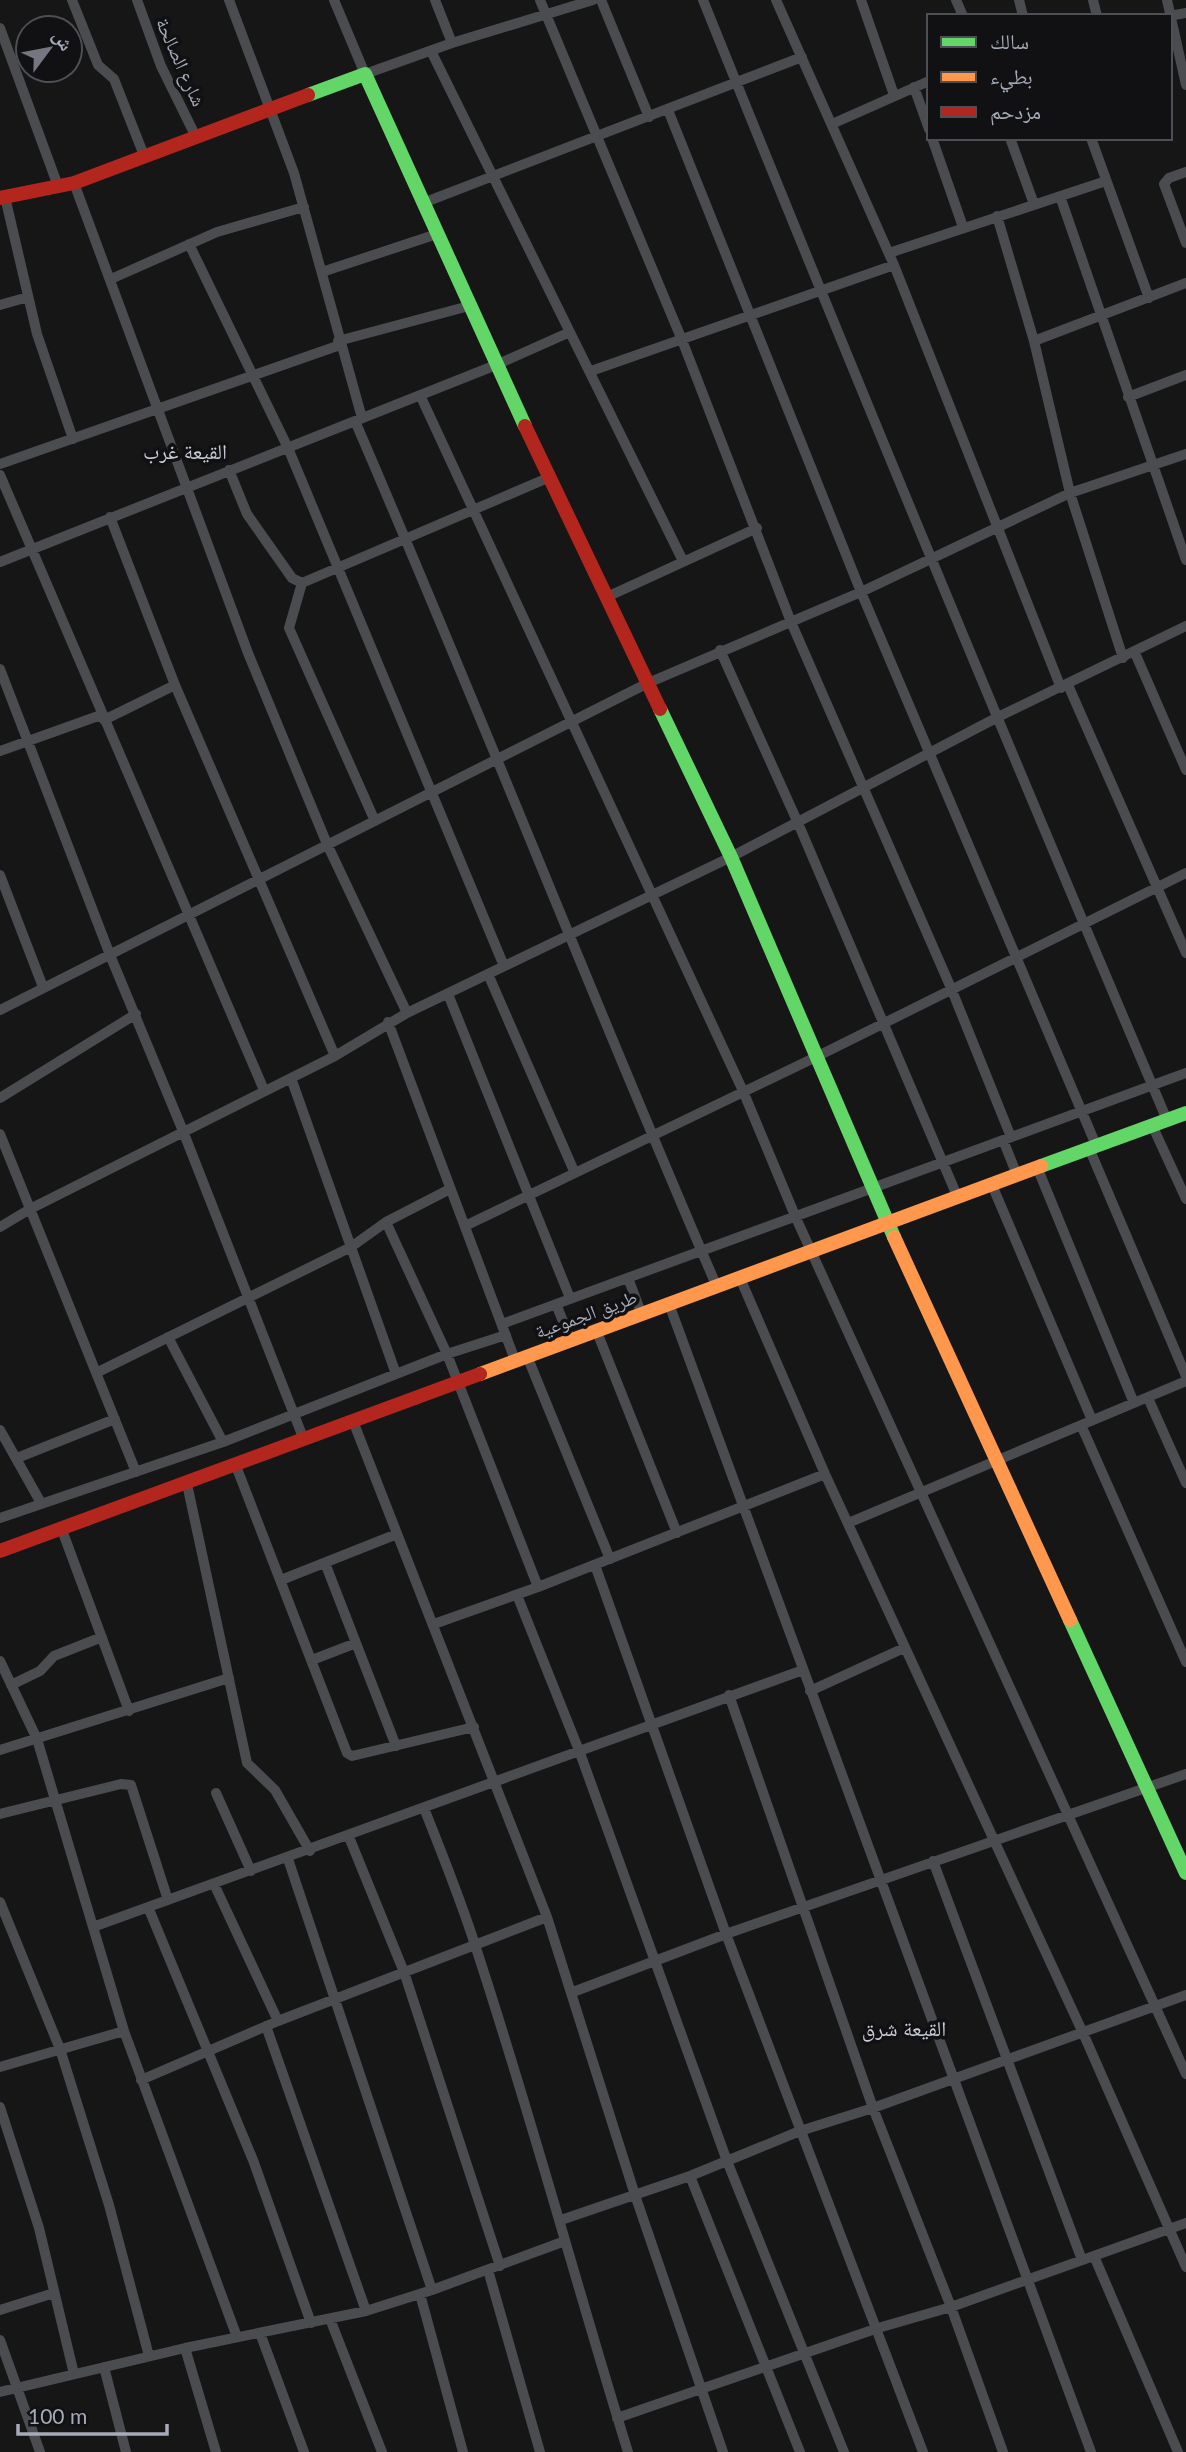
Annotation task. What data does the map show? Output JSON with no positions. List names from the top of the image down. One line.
{"streets":{"street":["شارع الصالحة","طريق الجموعية"]},"districts":["القيعة غرب","القيعة شرق"],"legend":["سالك","بطيء","مزدحم"],"scale_bar":"100 m","north":"top right"}
